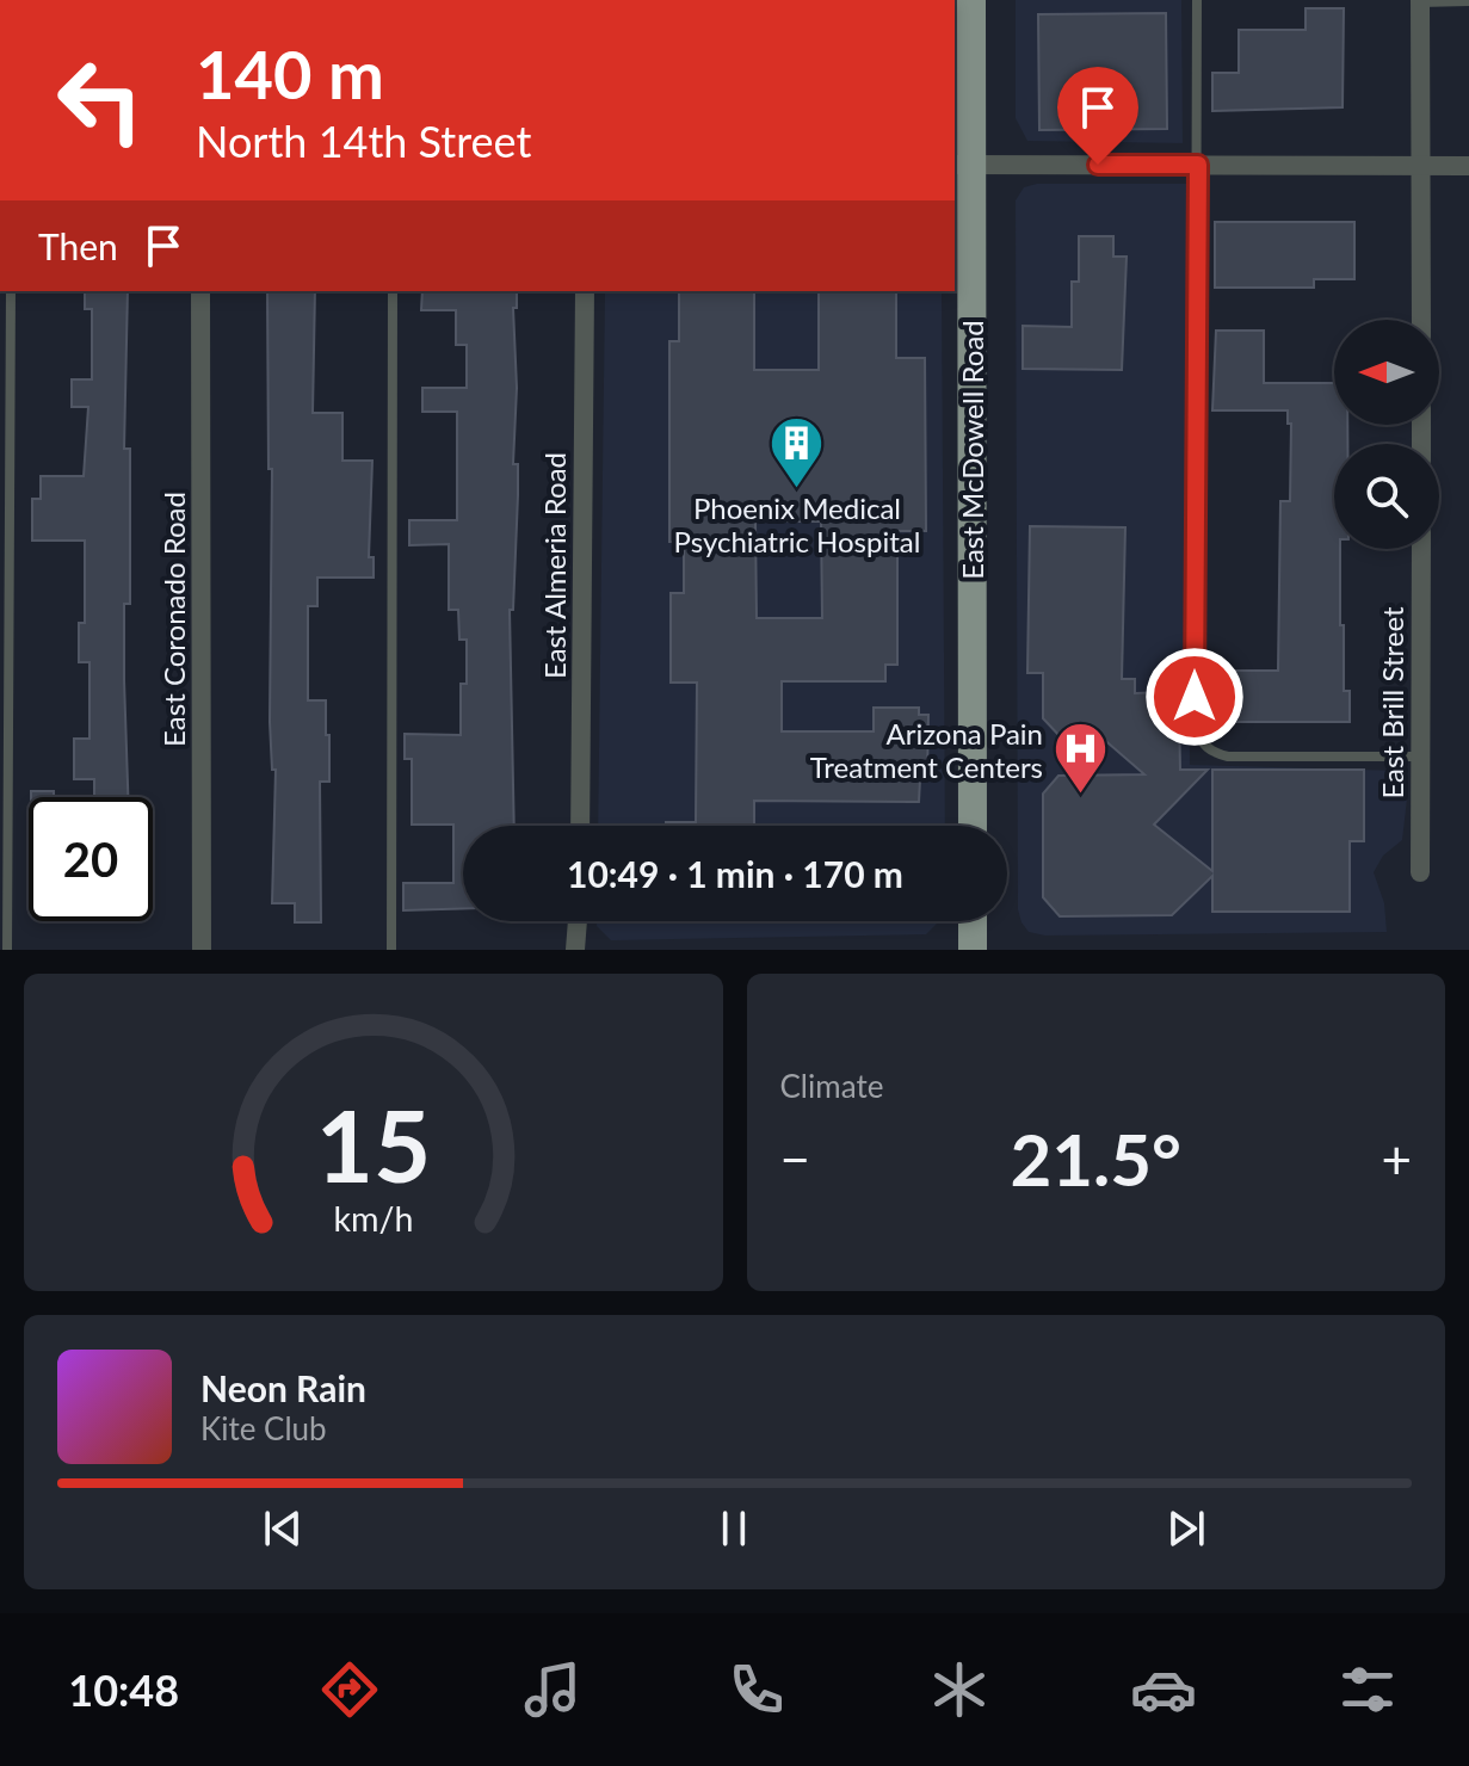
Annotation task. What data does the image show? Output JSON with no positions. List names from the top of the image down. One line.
{"streets":{"main road":["East McDowell Road"],"street":["East Almeria Road","East Coronado Road","East Brill Street"]},"places":{"building":["Phoenix Medical Psychiatric Hospital"],"hospital":["Arizona Pain Treatment Centers"]},"north":"left","page":{"turn":["140 m","North 14th Street"],"then":"Then","limit":"20","trip":"10:49 · 1 min · 170 m","tile":"Climate","heat":["−","21.5°","+"],"song":["Neon Rain","Kite Club"],"tabs":"10:48","gauge":["15","km/h"]}}
